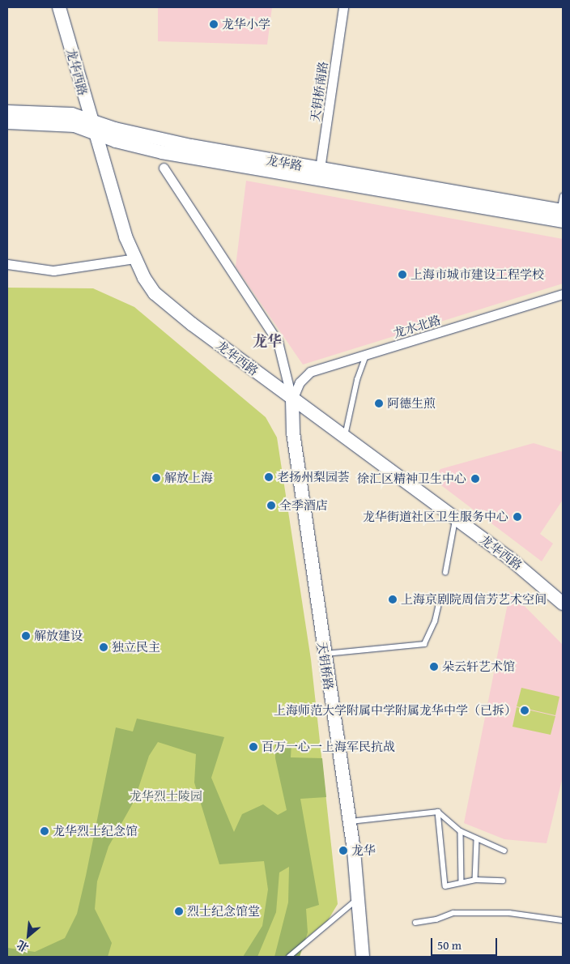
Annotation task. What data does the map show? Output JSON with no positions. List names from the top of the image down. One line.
{"streets":{"street":["龙华西路","天钥桥南路","龙华路","龙水北路","天钥桥路"]},"crossings":[["龙华西路","龙华路"],["龙华西路","龙水北路"],["龙华西路","天钥桥路"],["天钥桥南路","龙华路"],["龙水北路","天钥桥路"]],"districts":["龙华"],"parks":["龙华烈士陵园"],"places":["龙华小学","上海市城市建设工程学校","阿德生煎","老扬州梨园荟","解放上海","徐汇区精神卫生中心","全季酒店","龙华街道社区卫生服务中心","上海京剧院周信芳艺术空间","解放建设","独立民主","朵云轩艺术馆","上海师范大学附属中学附属龙华中学（已拆）","百万一心一上海军民抗战","龙华烈士纪念馆","龙华","烈士纪念馆堂"],"scale_bar":"50 m","north":"bottom left"}
